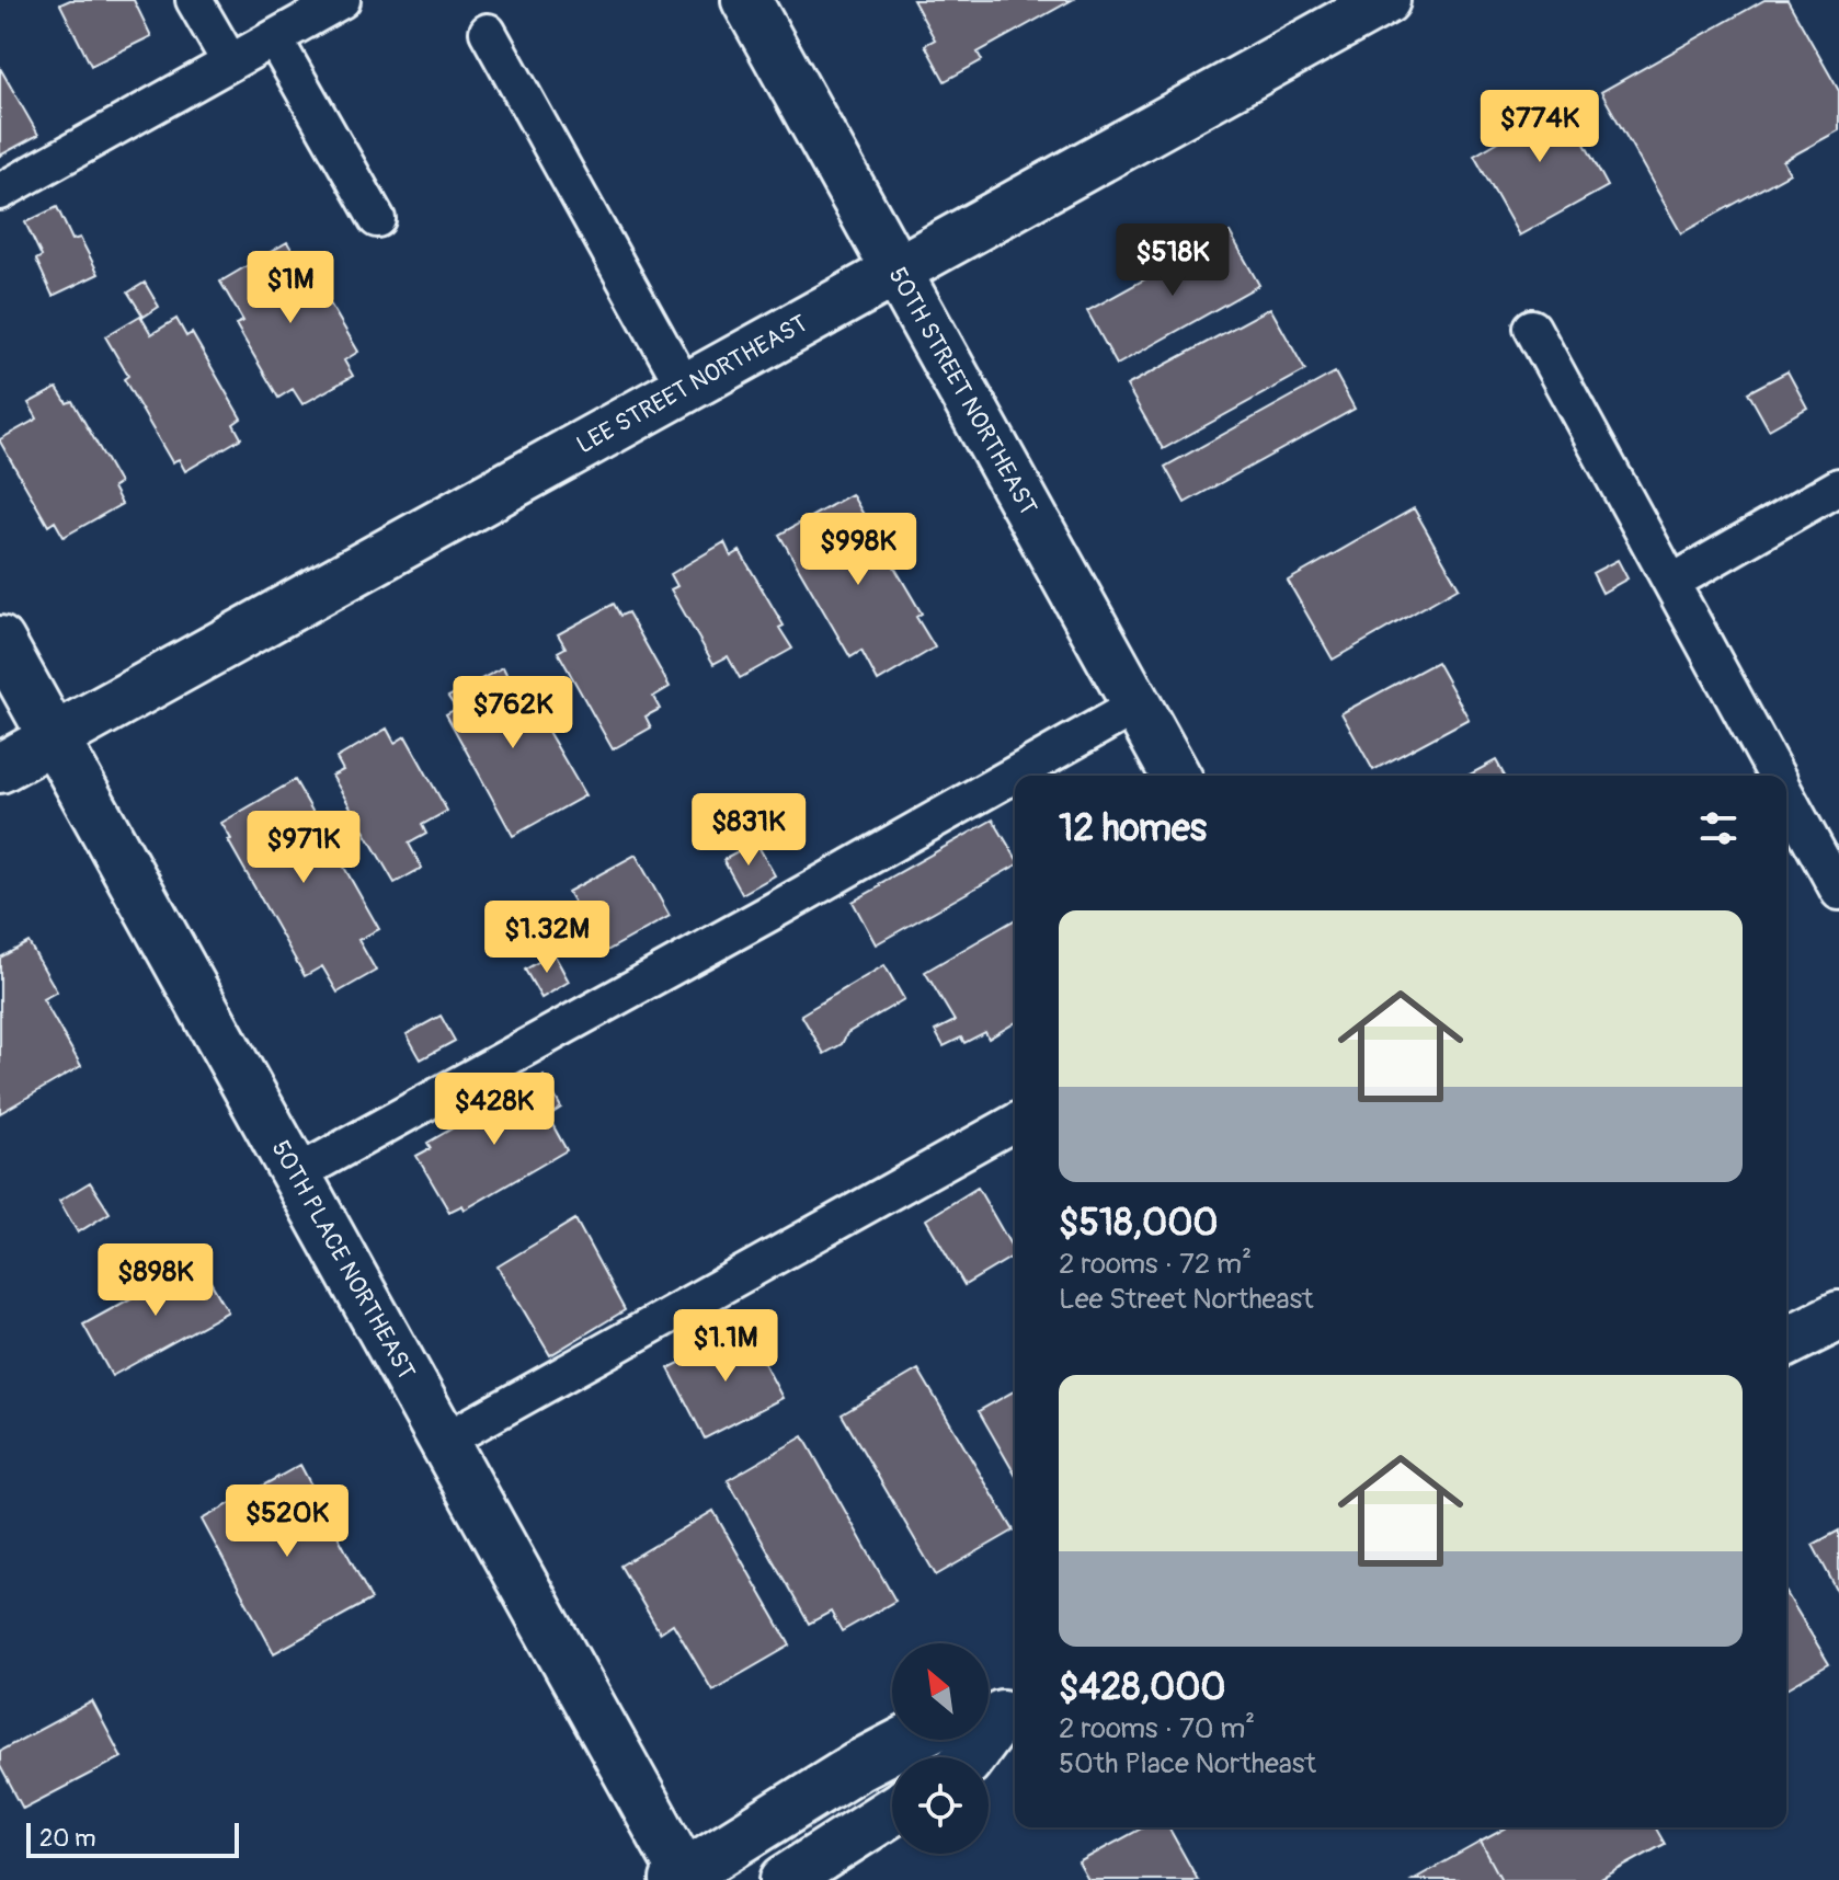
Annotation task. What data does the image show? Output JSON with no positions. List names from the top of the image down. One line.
{"streets":{"street":["LEE STREET NORTHEAST","50TH STREET NORTHEAST","50TH PLACE NORTHEAST"]},"crossings":[["LEE STREET NORTHEAST","50TH STREET NORTHEAST"],["LEE STREET NORTHEAST","50TH PLACE NORTHEAST"]],"scale_bar":"20 m","north":"top left","page":{"price":["$774K","$518K","$1M","$998K","$762K","$831K","$971K","$1.32M","$428K","$898K","$1.1M","$520K"],"heading":"12 homes","list":[{"name":"$518,000","note":"2 rooms · 72 m² · Lee Street Northeast"},{"name":"$428,000","note":"2 rooms · 70 m² · 50th Place Northeast"}],"scale":"20 m"}}
